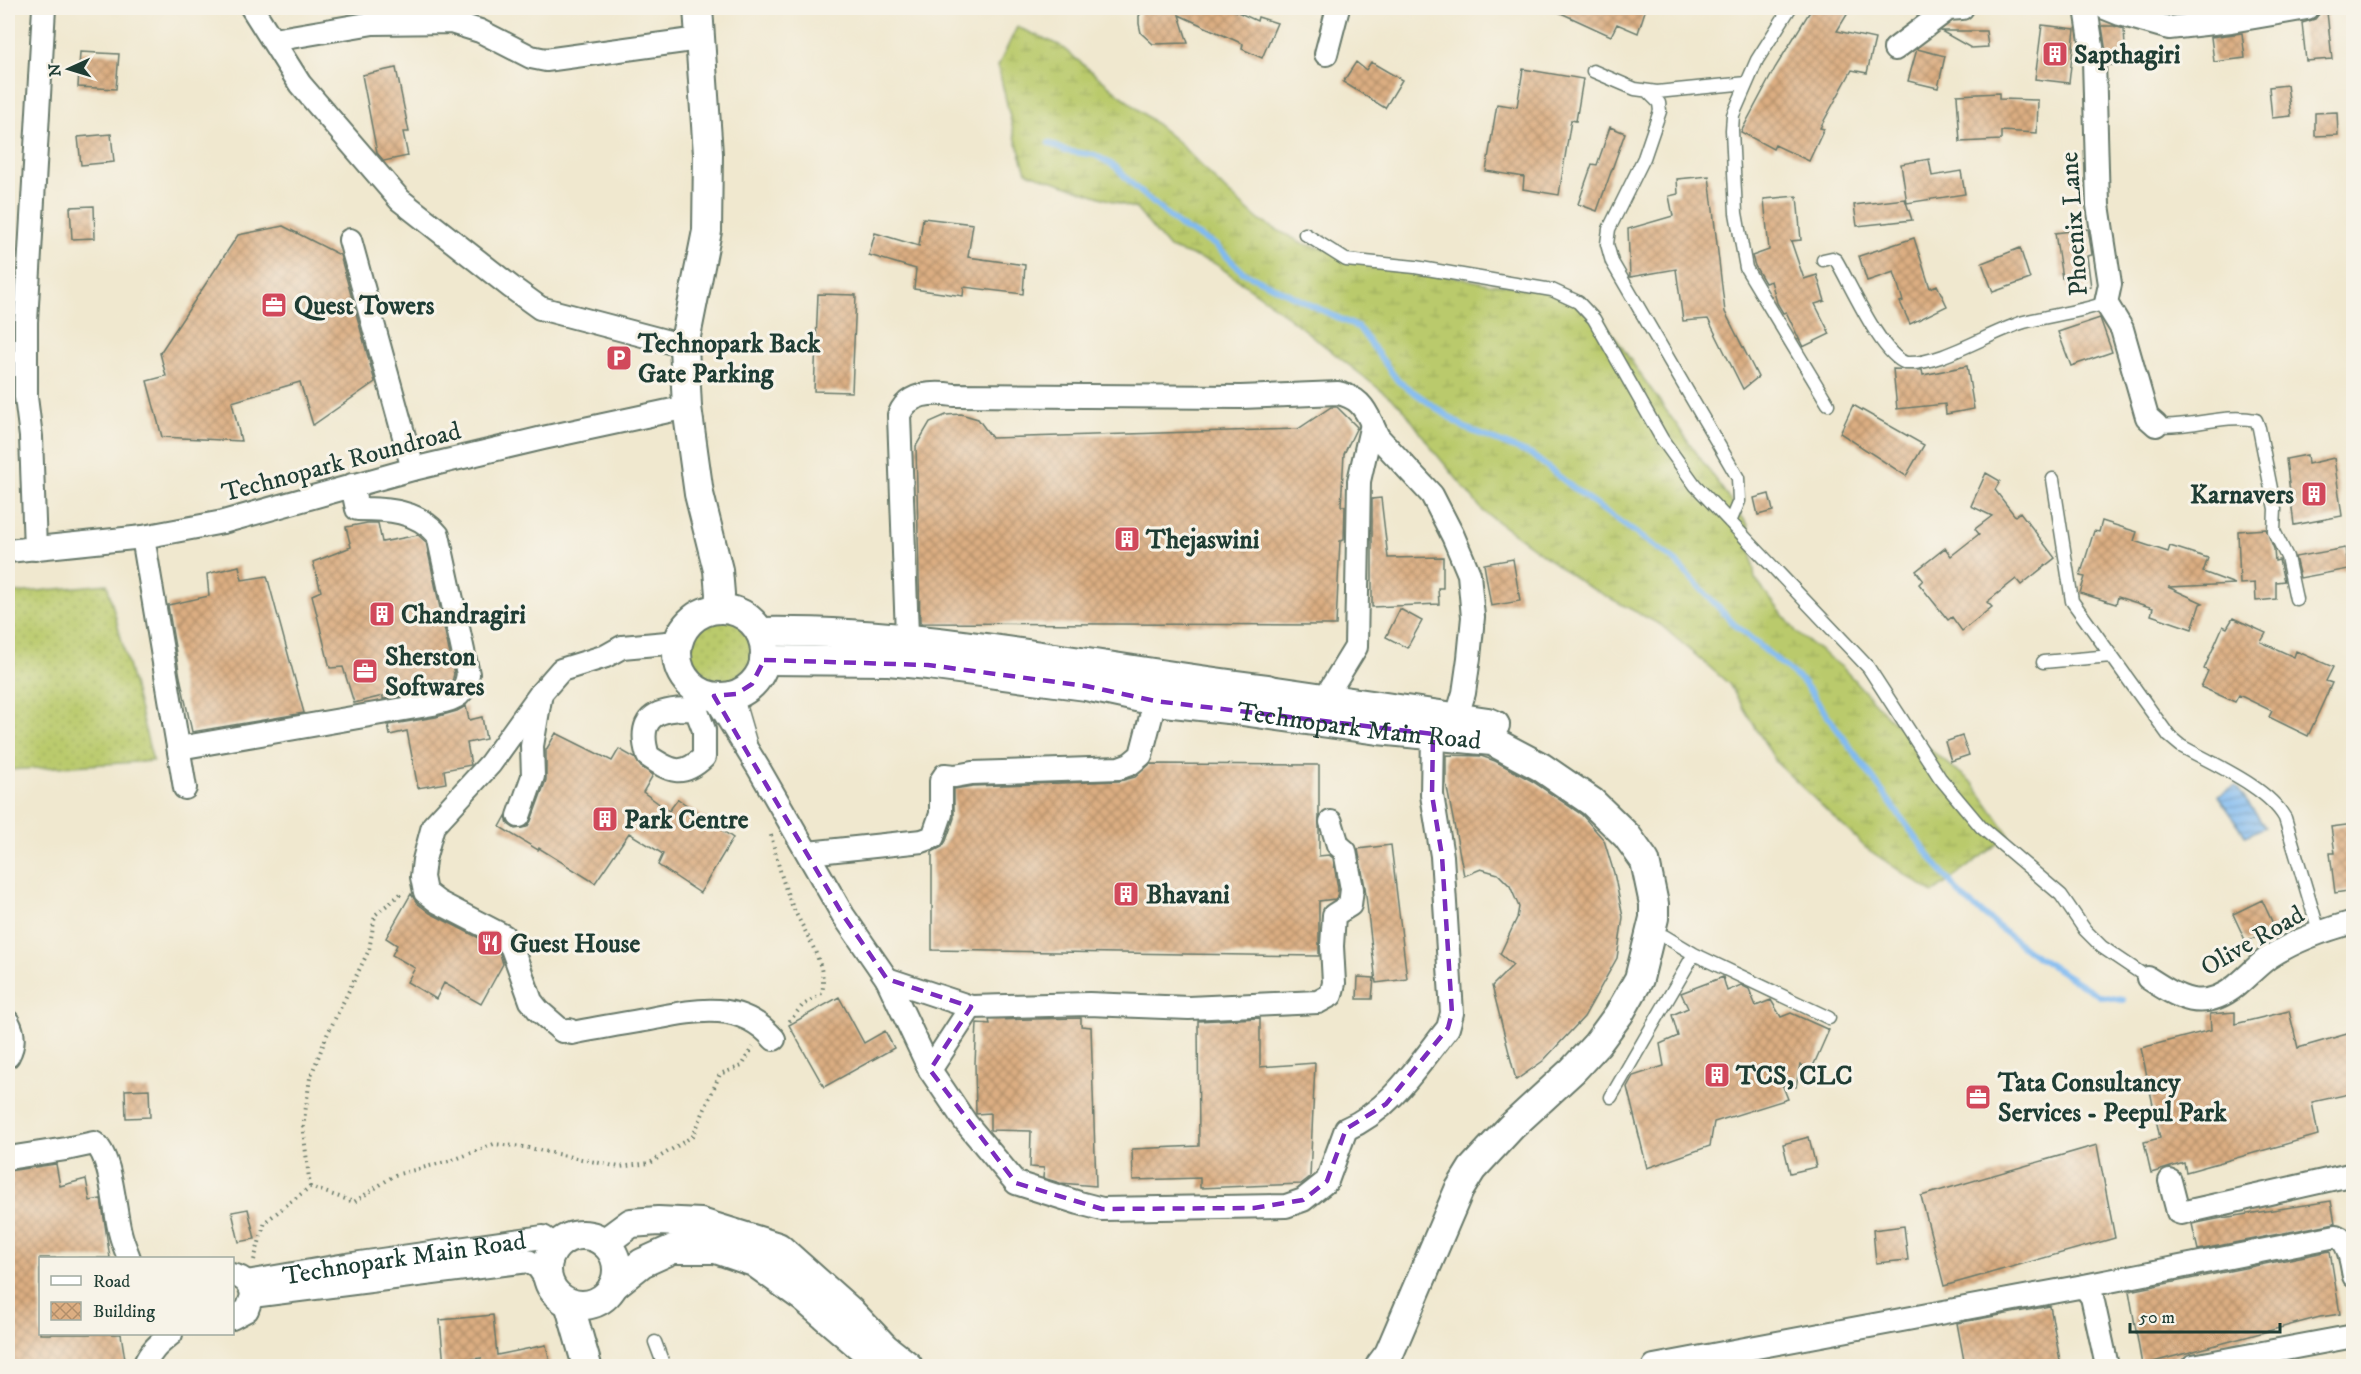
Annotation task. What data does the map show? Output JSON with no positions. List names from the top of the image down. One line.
{"streets":{"street":["Phoenix Lane","Technopark Roundroad","Technopark Main Road","Olive Road"]},"places":{"building":["Sapthagiri","Karnavers","Thejaswini","Chandragiri","Park Centre","Bhavani","TCS, CLC"],"office":["Quest Towers","Sherston Softwares","Tata Consultancy Services - Peepul Park"],"parking":["Technopark Back Gate Parking"],"restaurant":["Guest House"]},"legend":["Road","Building"],"scale_bar":"50 m","north":"left"}
